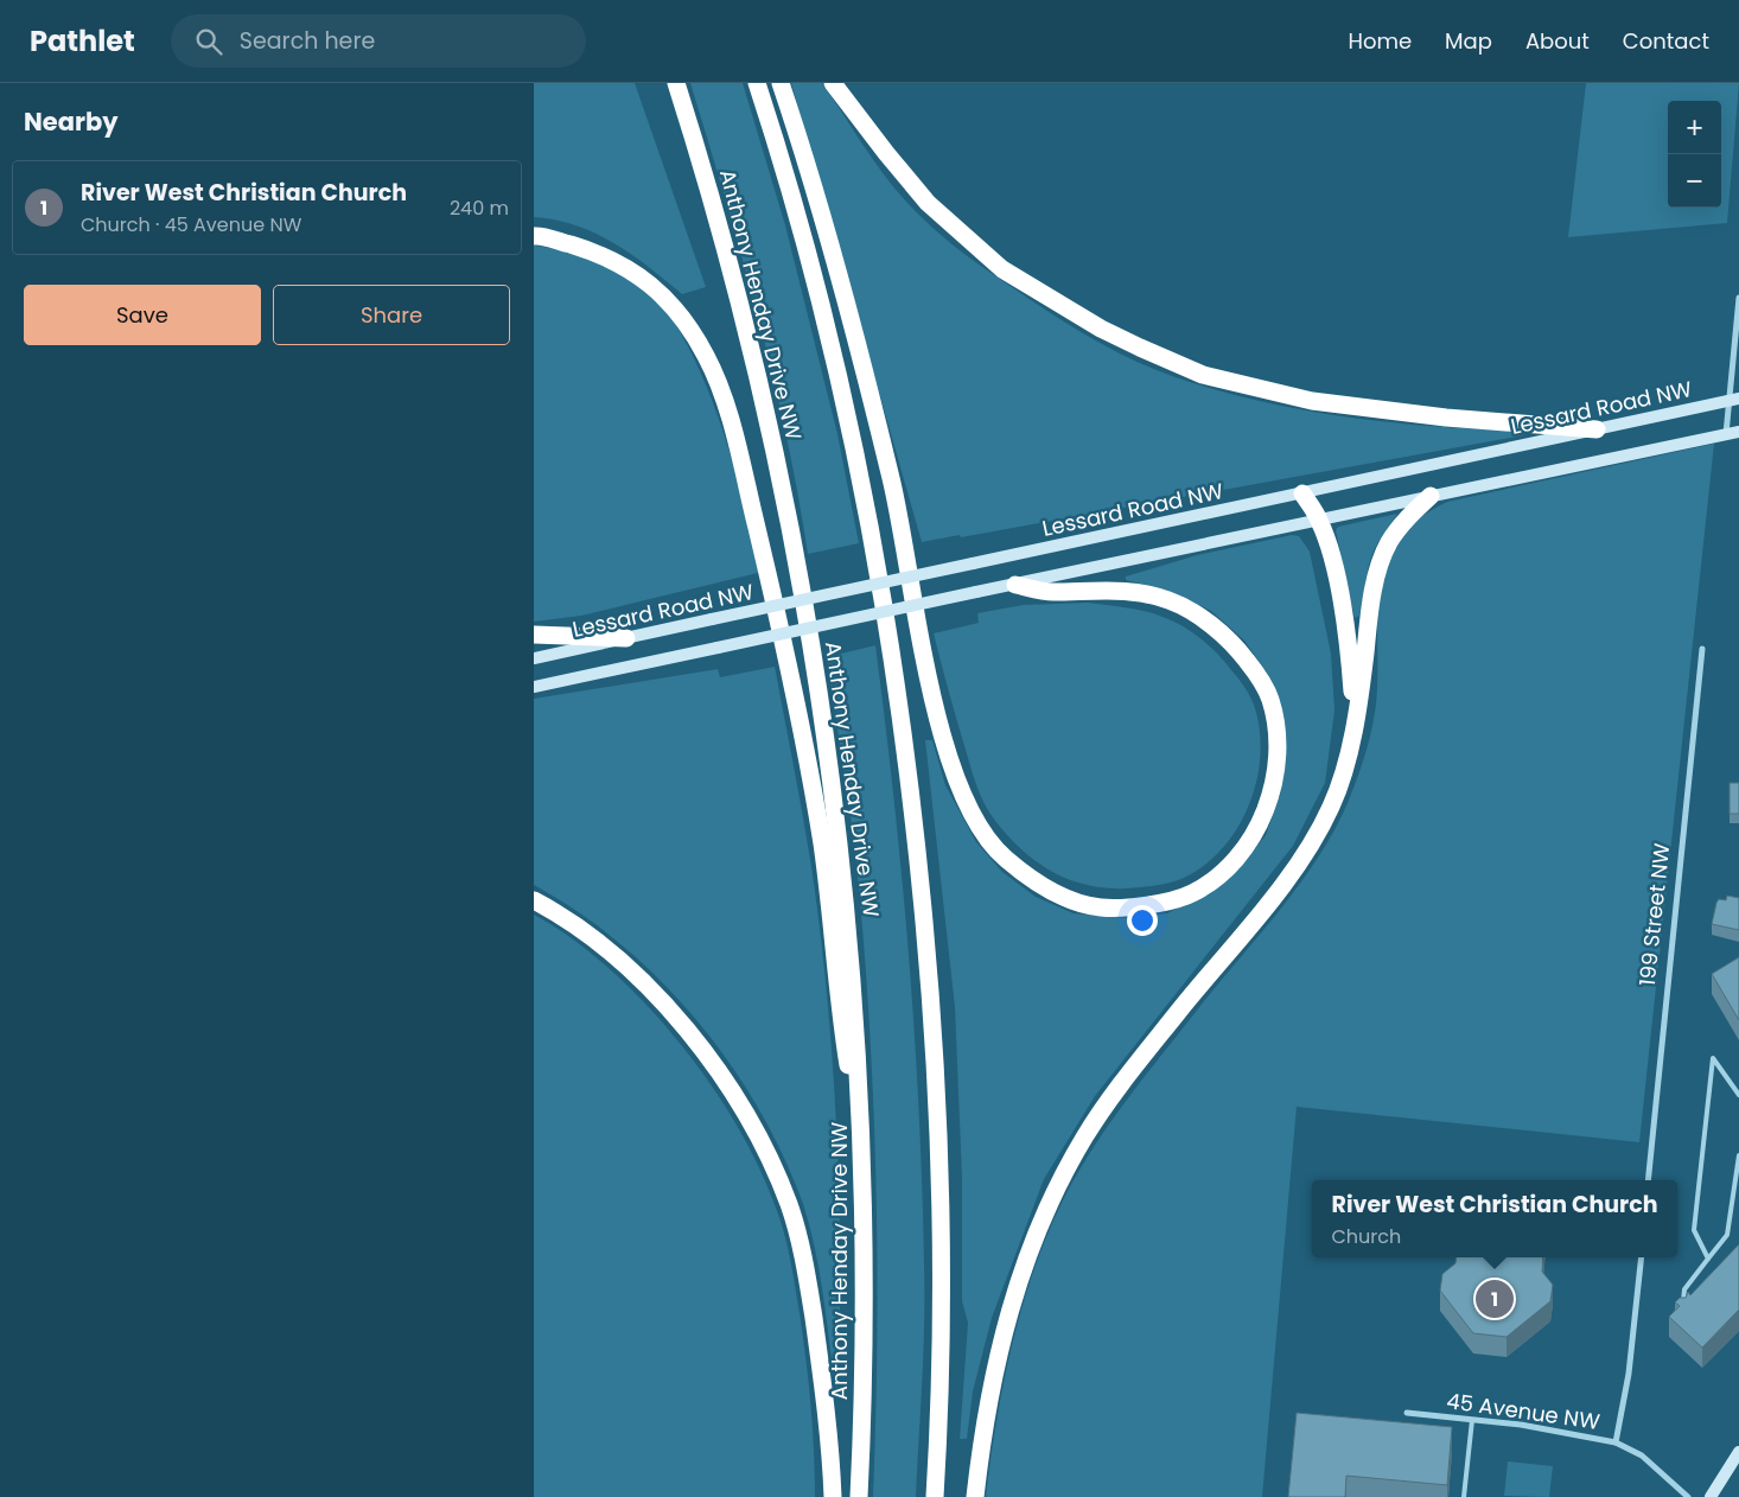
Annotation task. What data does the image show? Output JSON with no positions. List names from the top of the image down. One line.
{"streets":{"highway":["Anthony Henday Drive NW"],"main road":["Lessard Road NW"],"street":["199 Street NW","45 Avenue NW"]},"page":{"header":"Pathlet","search":"Search here","nav":["Home","Map","About","Contact"],"heading":"Nearby","map_buttons":["+","−"],"list":[{"mark":"1","name":"River West Christian Church","note":"Church · 45 Avenue NW","value":"240 m"}],"buttons":["Save","Share"],"popup":["River West Christian Church","Church"],"pins":"1"}}
